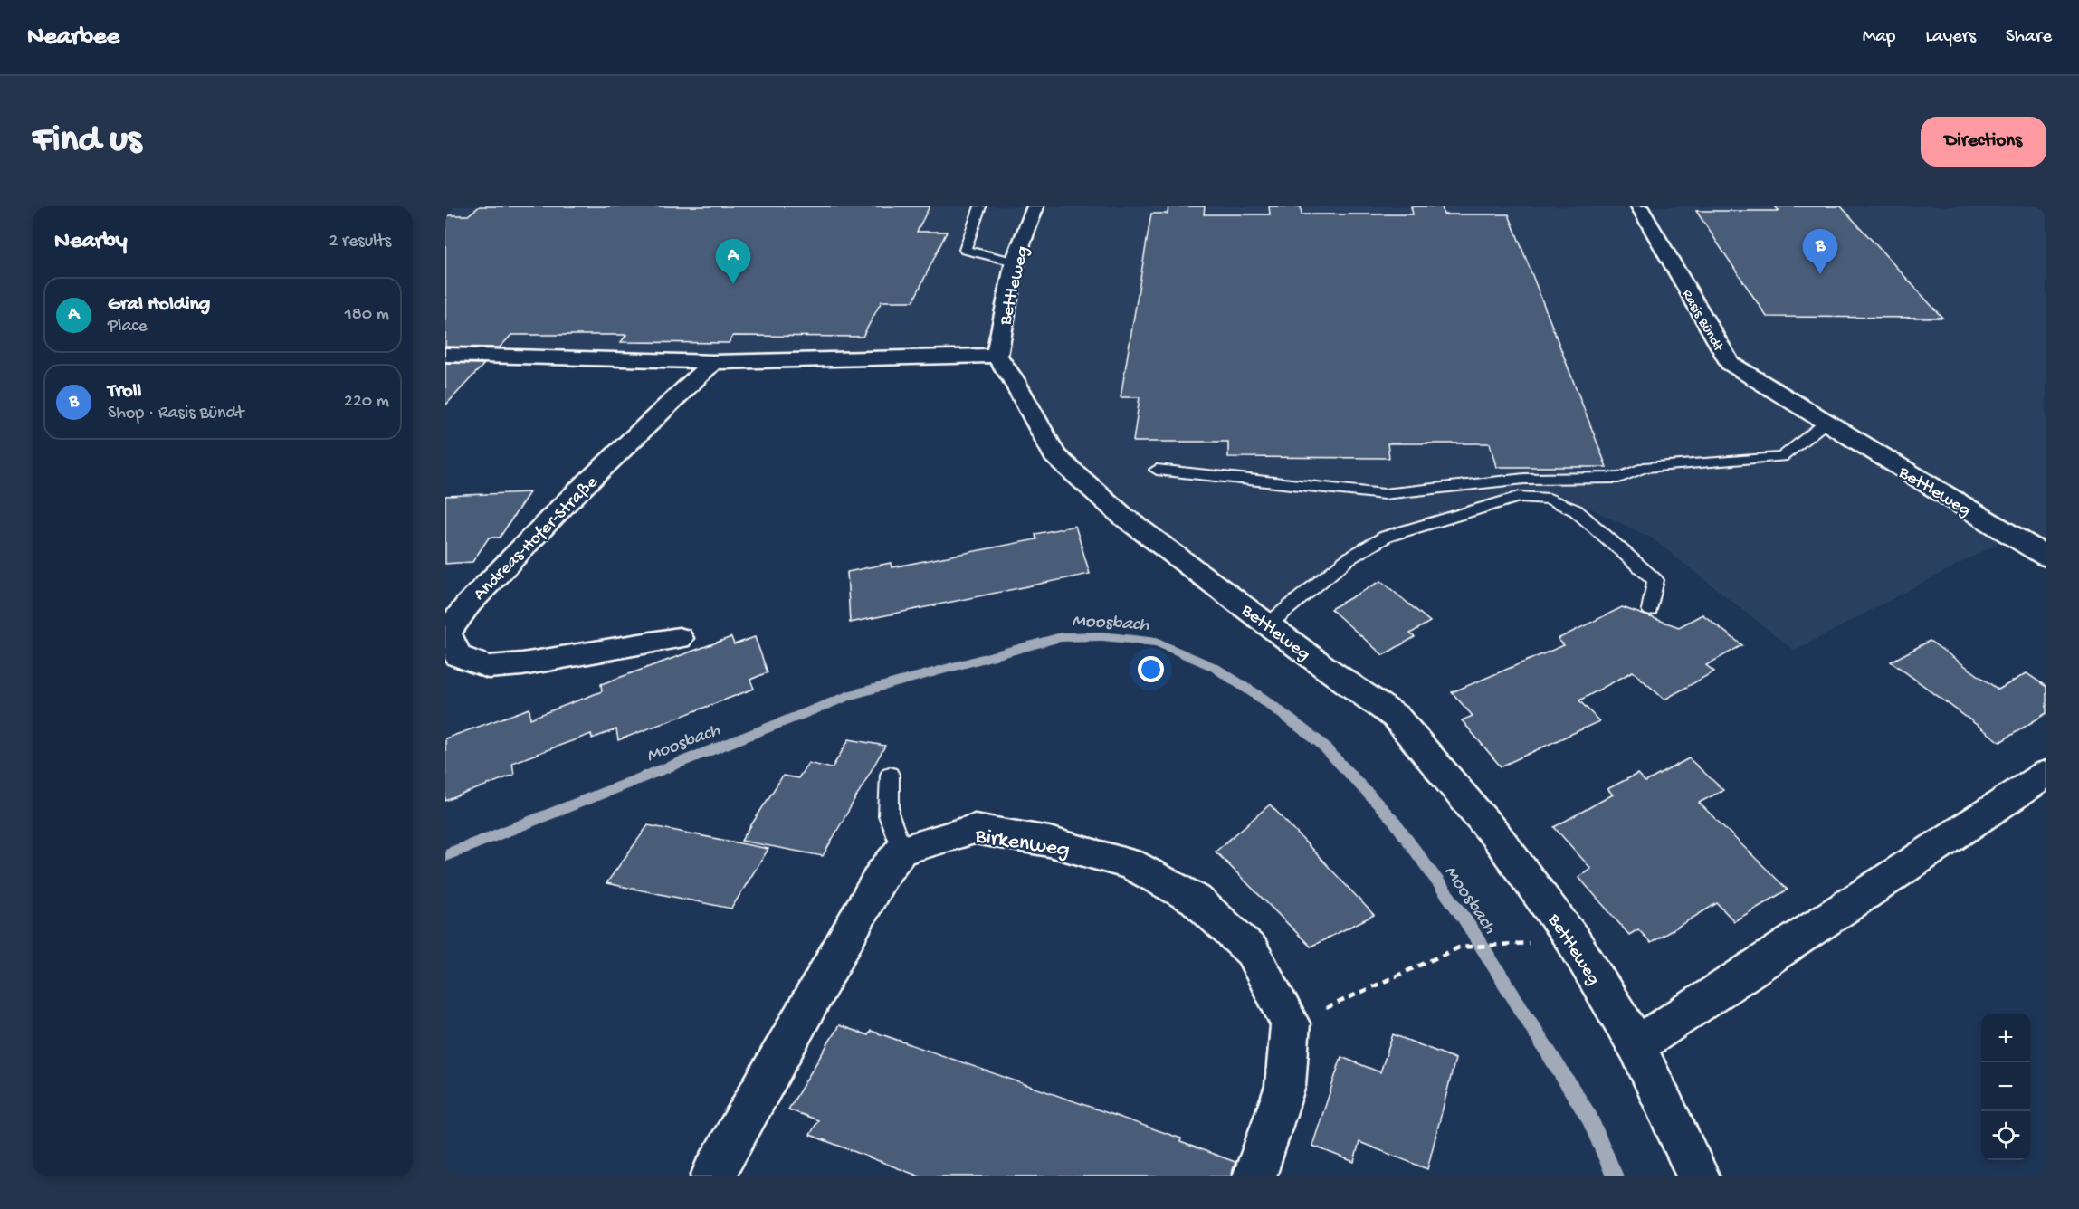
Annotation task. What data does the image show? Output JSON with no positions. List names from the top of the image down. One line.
{"streets":{"street":["Bettleweg","Rasis Bündt","Andreas-Hofer-Straße","Birkenweg"]},"crossings":[["Bettleweg","Rasis Bündt"]],"water":["Moosbach"],"page":{"header":"Nearbee","nav":["Map","Layers","Share"],"buttons":"Directions","title":"Find us","heading":["Nearby","2 results"],"pins":["B","A"],"list":[{"mark":"A","name":"Gral Holding","note":"Place","value":"180 m"},{"mark":"B","name":"Troll","note":"Shop · Rasis Bündt","value":"220 m"}],"map_buttons":["+","−"]}}
